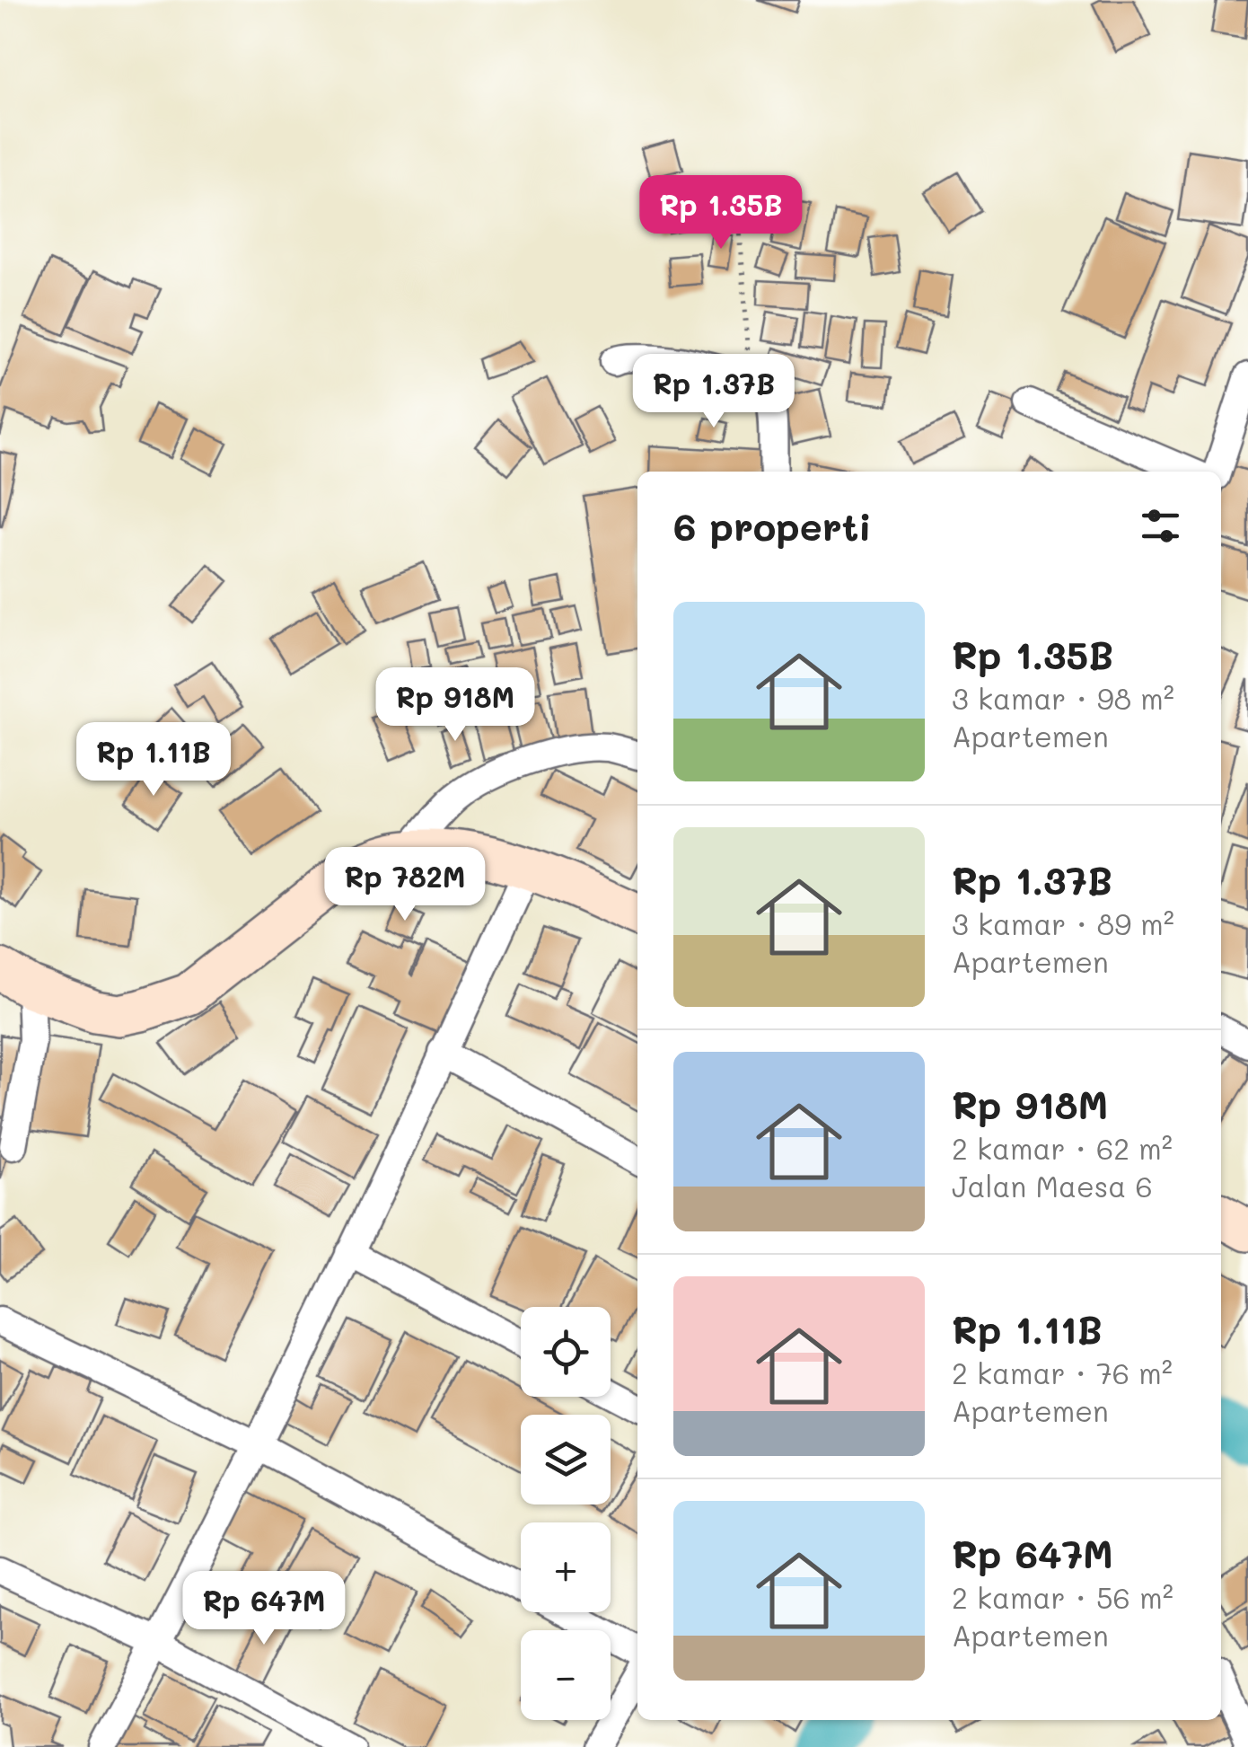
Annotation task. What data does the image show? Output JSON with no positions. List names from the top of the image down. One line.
{"page":{"price":["Rp 1.35B","Rp 1.37B","Rp 918M","Rp 1.11B","Rp 782M","Rp 647M"],"heading":"6 properti","list":[{"name":"Rp 1.35B","note":"3 kamar · 98 m² · Apartemen"},{"name":"Rp 1.37B","note":"3 kamar · 89 m² · Apartemen"},{"name":"Rp 918M","note":"2 kamar · 62 m² · Jalan Maesa 6"},{"name":"Rp 1.11B","note":"2 kamar · 76 m² · Apartemen"},{"name":"Rp 647M","note":"2 kamar · 56 m² · Apartemen"}],"map_buttons":["+","−"]}}
